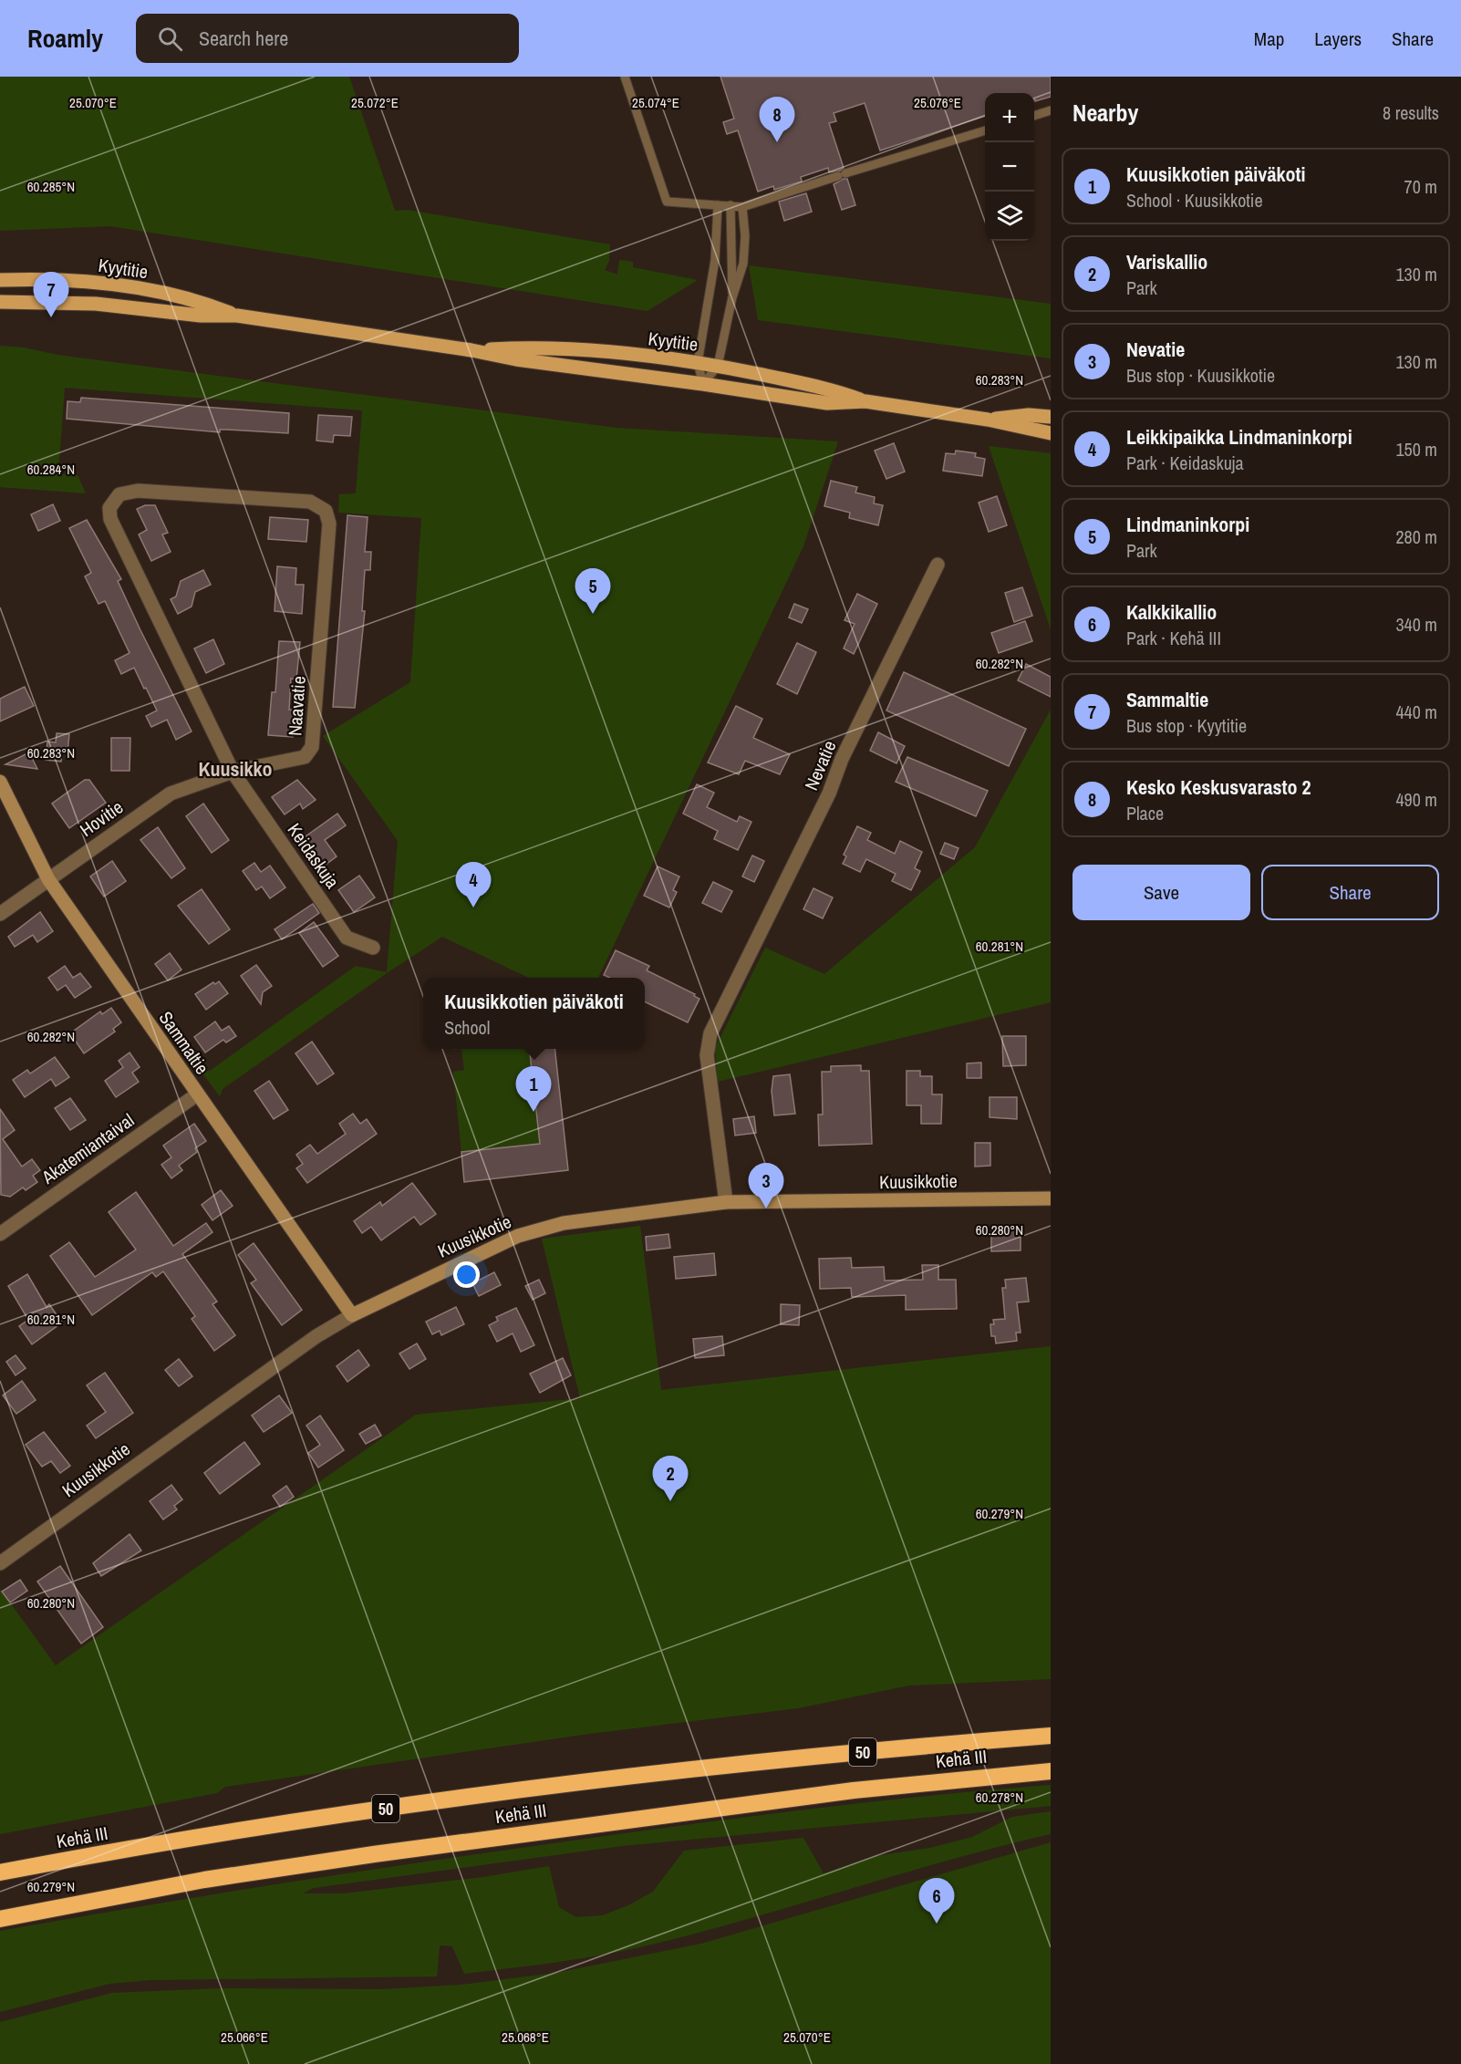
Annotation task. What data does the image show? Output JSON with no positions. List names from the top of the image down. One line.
{"streets":{"highway":["50","Kehä III"],"main road":["Kyytitie"],"street":["Naavatie","Nevatie","Hovitie","Keidaskuja","Sammaltie","Akatemiantaival","Kuusikkotie"]},"crossings":[["Naavatie","Hovitie"],["Naavatie","Keidaskuja"],["Nevatie","Kuusikkotie"],["Hovitie","Keidaskuja"],["Hovitie","Sammaltie"],["Sammaltie","Akatemiantaival"],["Sammaltie","Kuusikkotie"]],"districts":["Kuusikko"],"page":{"header":"Roamly","search":"Search here","nav":["Map","Layers","Share"],"heading":["Nearby","8 results"],"map_buttons":["+","−"],"pins":["8","7","5","4","1","3","2","6"],"list":[{"mark":"1","name":"Kuusikkotien päiväkoti","note":"School · Kuusikkotie","value":"70 m"},{"mark":"2","name":"Variskallio","note":"Park","value":"130 m"},{"mark":"3","name":"Nevatie","note":"Bus stop · Kuusikkotie","value":"130 m"},{"mark":"4","name":"Leikkipaikka Lindmaninkorpi","note":"Park · Keidaskuja","value":"150 m"},{"mark":"5","name":"Lindmaninkorpi","note":"Park","value":"280 m"},{"mark":"6","name":"Kalkkikallio","note":"Park · Kehä III","value":"340 m"},{"mark":"7","name":"Sammaltie","note":"Bus stop · Kyytitie","value":"440 m"},{"mark":"8","name":"Kesko Keskusvarasto 2","note":"Place","value":"490 m"}],"buttons":["Save","Share"],"popup":["Kuusikkotien päiväkoti","School"]},"coordinates":["25.070°E","25.072°E","25.074°E","25.076°E","60.285°N","60.283°N","60.284°N","60.282°N","60.281°N","60.280°N","60.279°N","60.278°N","25.066°E","25.068°E"]}
